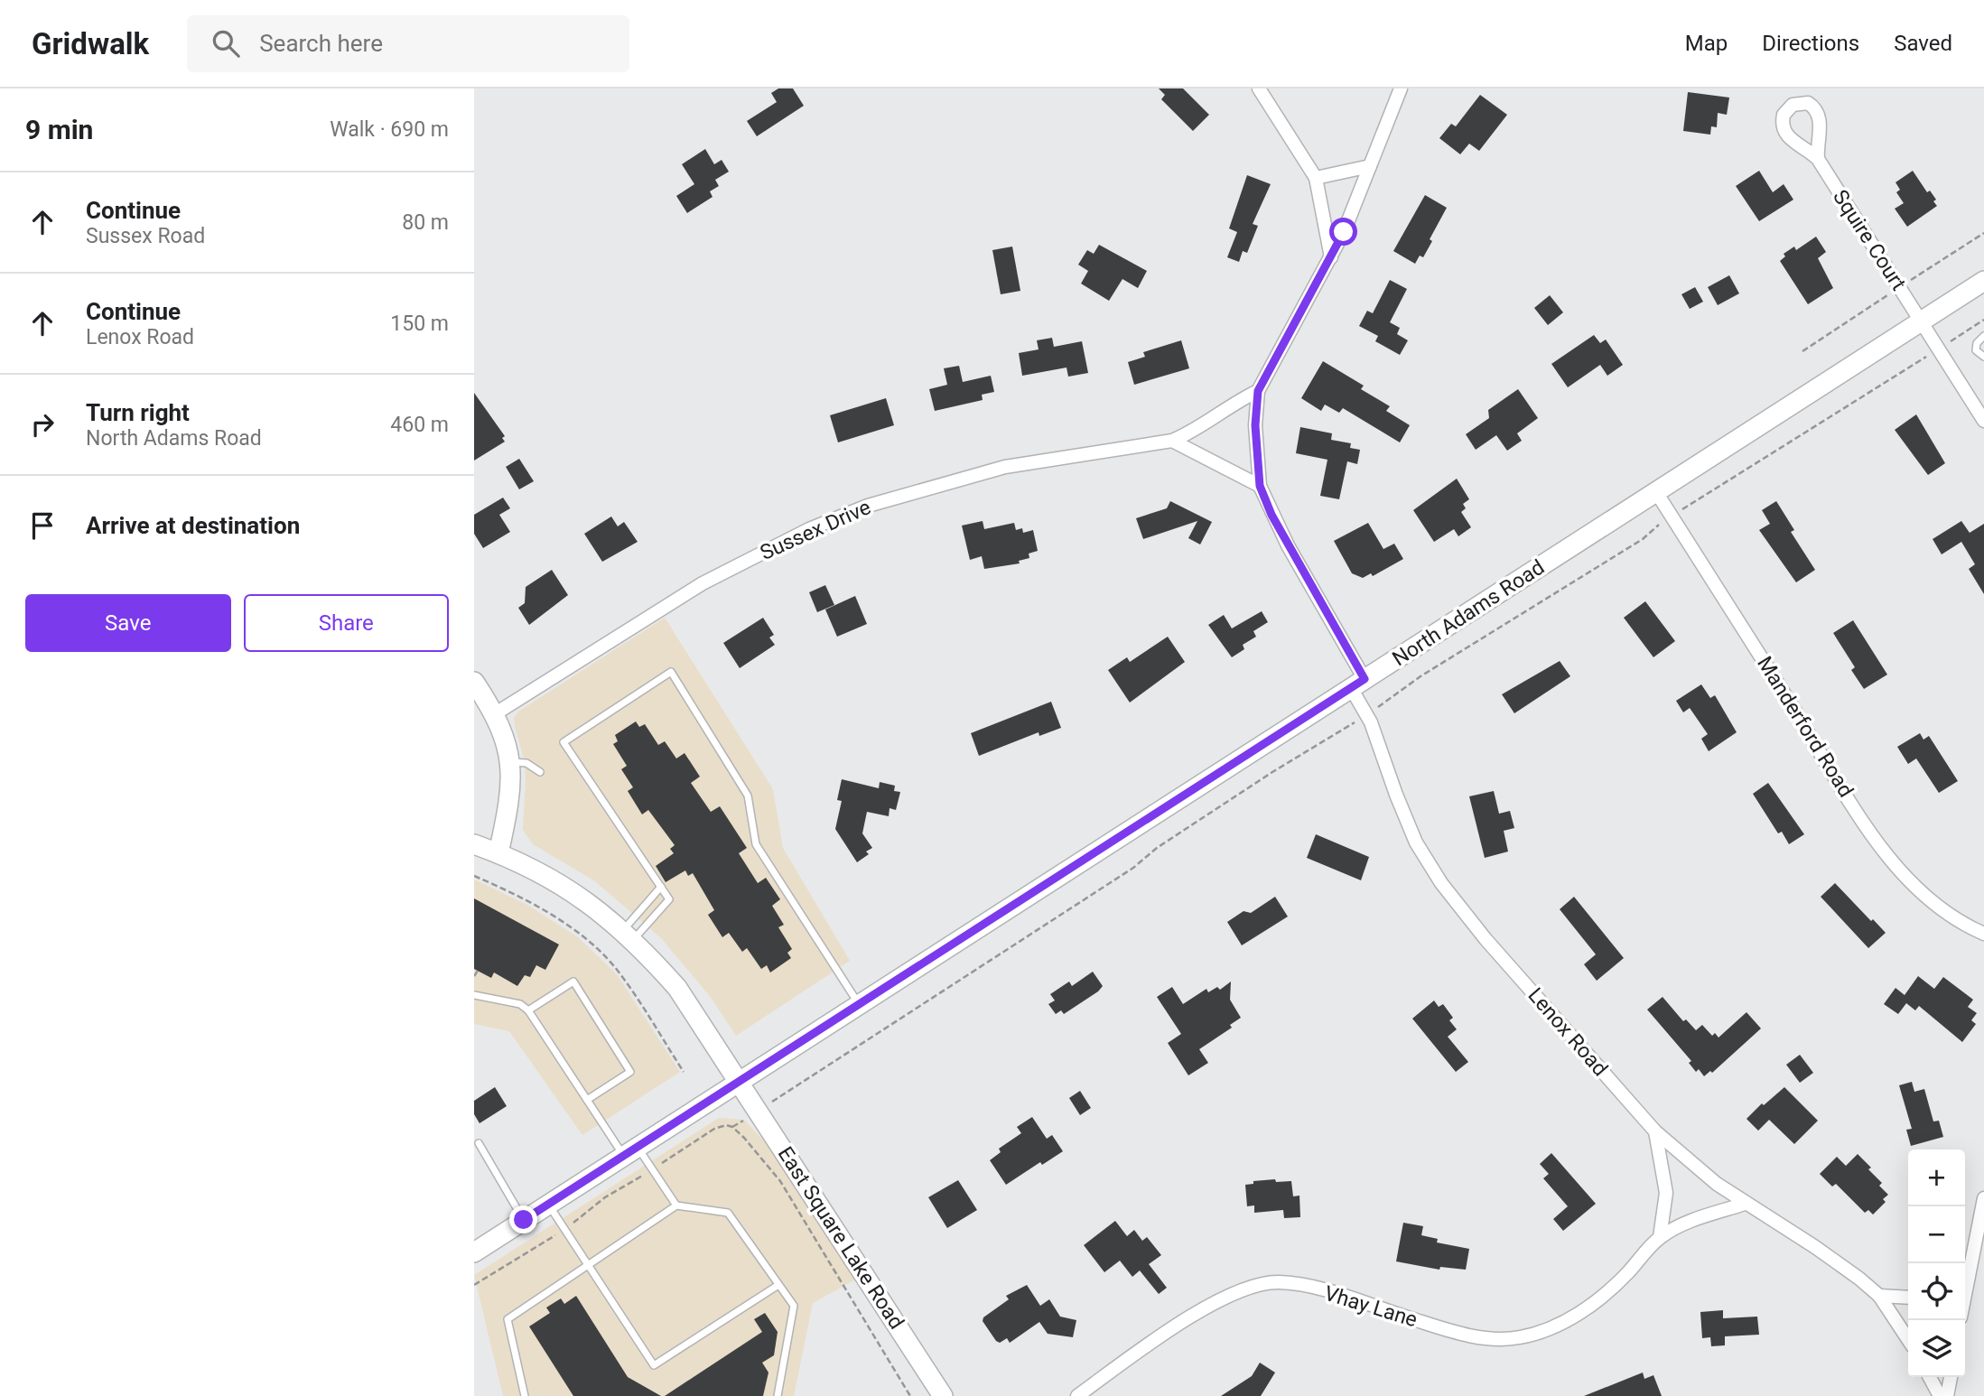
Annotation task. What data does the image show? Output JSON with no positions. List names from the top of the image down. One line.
{"streets":{"street":["Squire Court","Sussex Drive","North Adams Road","Manderford Road","Lenox Road","East Square Lake Road","Vhay Lane"]},"crossings":[["Squire Court","North Adams Road"],["Sussex Drive","Lenox Road"],["North Adams Road","Manderford Road"],["North Adams Road","Lenox Road"],["North Adams Road","East Square Lake Road"],["Lenox Road","Vhay Lane"]],"page":{"header":"Gridwalk","search":"Search here","nav":["Map","Directions","Saved"],"heading":["9 min","Walk · 690 m"],"list":[["Continue","Sussex Road","80 m"],["Continue","Lenox Road","150 m"],["Turn right","North Adams Road","460 m"],"Arrive at destination"],"buttons":["Save","Share"],"map_buttons":["+","−"]}}
